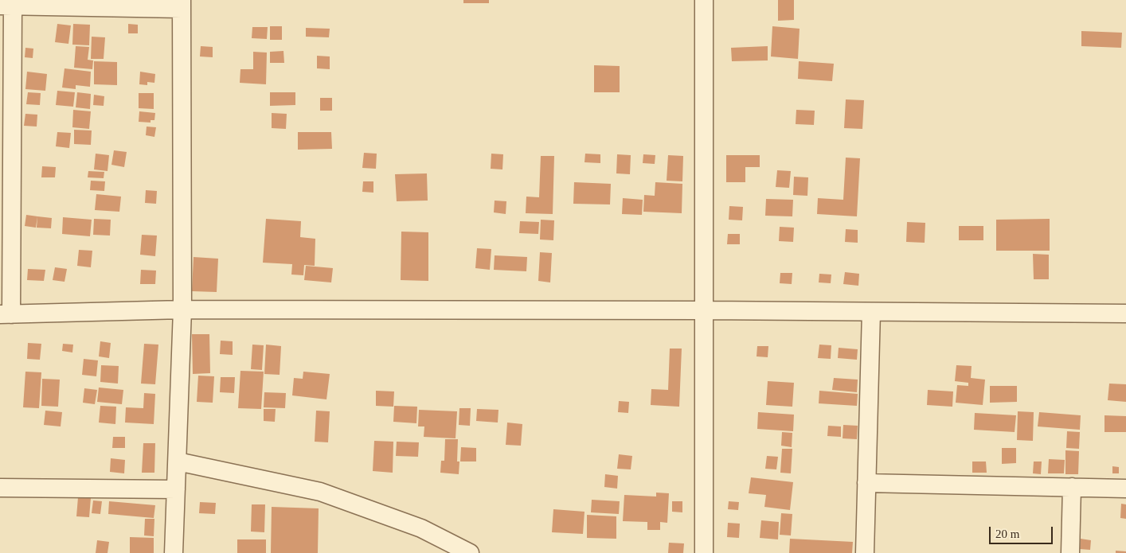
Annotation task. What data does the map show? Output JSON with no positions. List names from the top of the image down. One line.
{"scale_bar":"20 m"}
